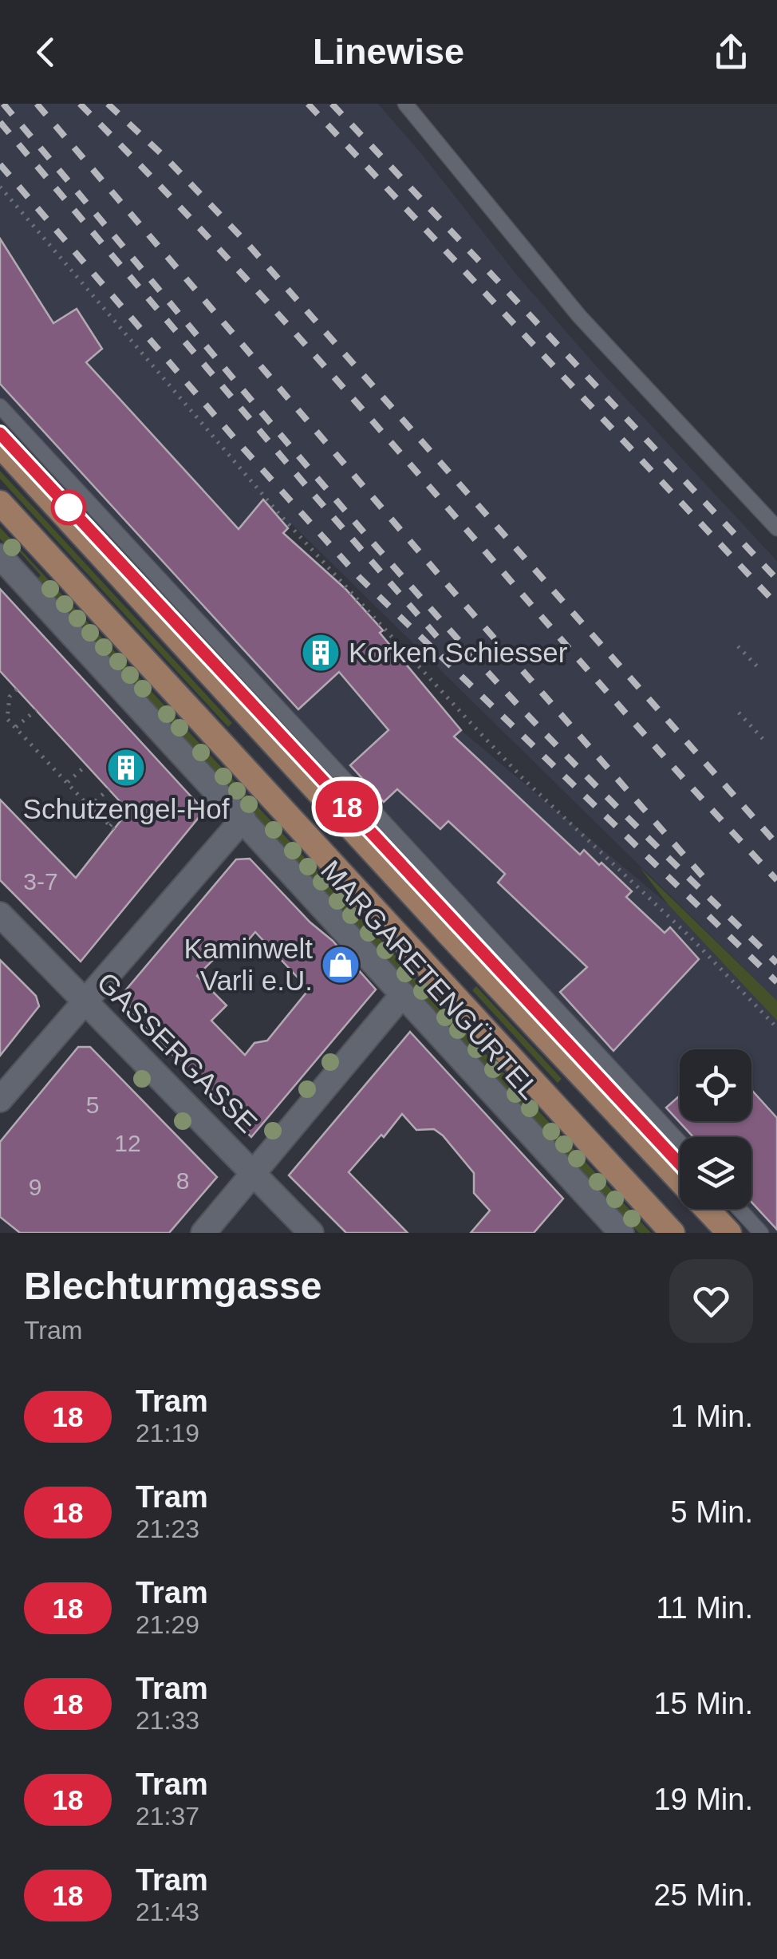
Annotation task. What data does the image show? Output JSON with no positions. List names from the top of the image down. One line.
{"streets":{"main road":["MARGARETENGÜRTEL"],"street":["GASSERGASSE"]},"places":{"building":["Korken Schiesser","Schutzengel-Hof"],"shop":["Kaminwelt Varli e.U."]},"lines":["tram line 18"],"house_numbers":["3-7","5","12","8","9"],"page":{"header":"Linewise","on_map":"18","heading":["Blechturmgasse","Tram"],"list":[{"mark":"18","name":"Tram","note":"21:19","value":"1 Min."},{"mark":"18","name":"Tram","note":"21:23","value":"5 Min."},{"mark":"18","name":"Tram","note":"21:29","value":"11 Min."},{"mark":"18","name":"Tram","note":"21:33","value":"15 Min."},{"mark":"18","name":"Tram","note":"21:37","value":"19 Min."},{"mark":"18","name":"Tram","note":"21:43","value":"25 Min."}]}}
